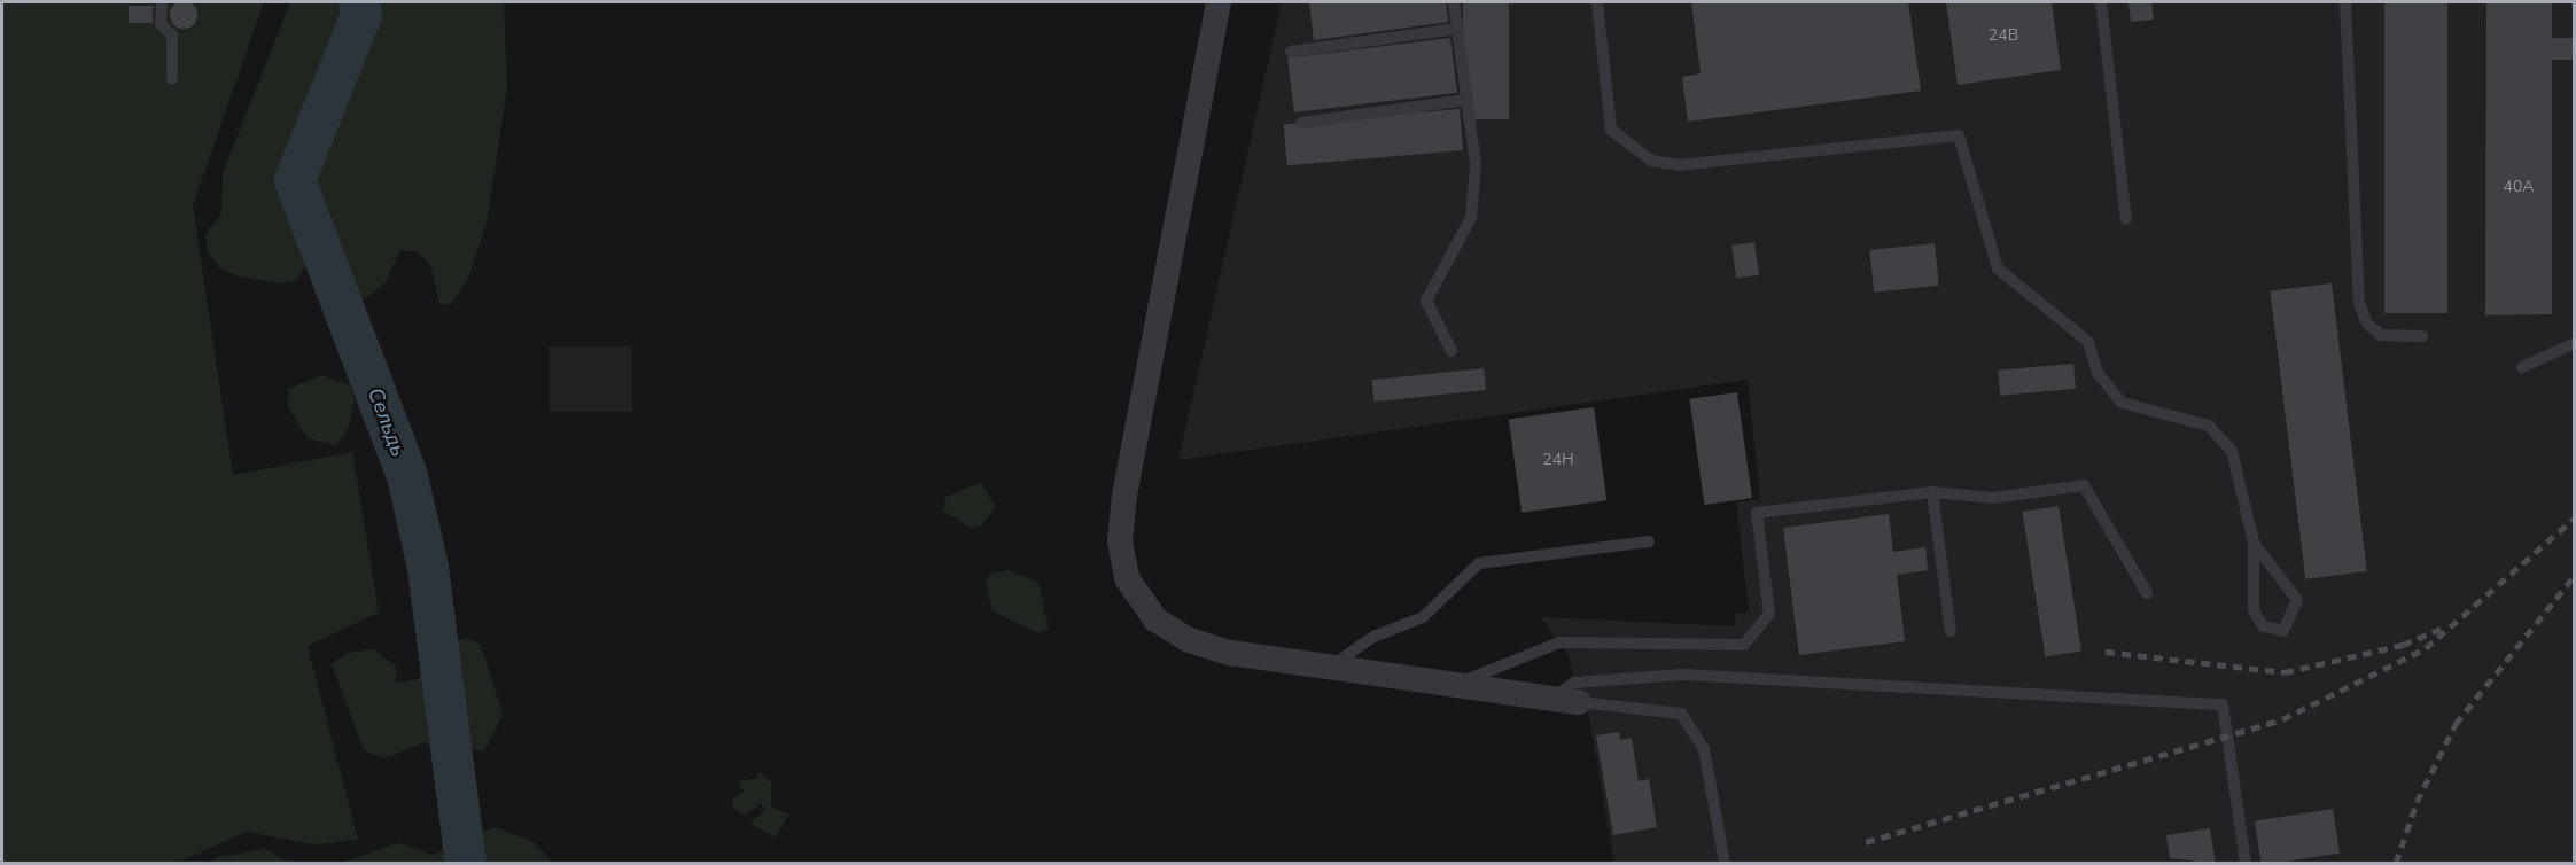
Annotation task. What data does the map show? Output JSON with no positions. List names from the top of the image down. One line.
{"water":["Сельдь"],"house_numbers":["24В","40А","24Н"]}
